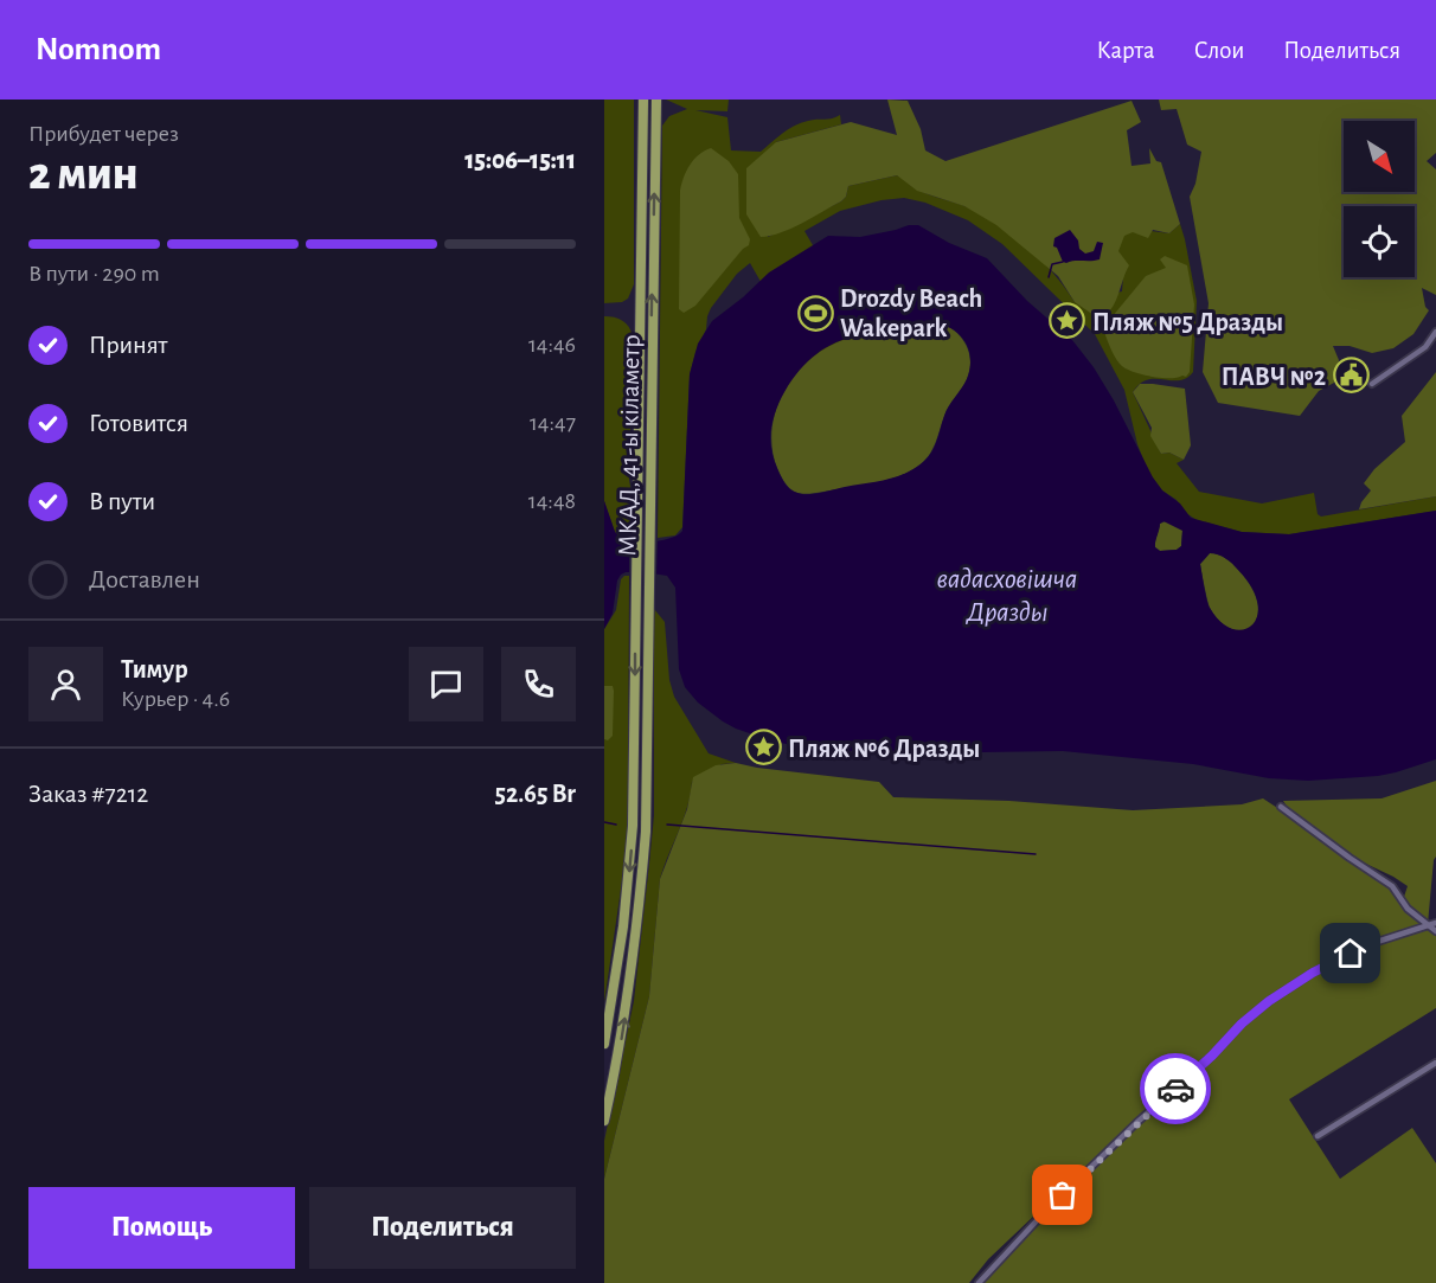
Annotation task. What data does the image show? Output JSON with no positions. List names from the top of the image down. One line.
{"streets":{"highway":["МКАД, 41-ы кіламетр"]},"water":["вадасховішча Дразды"],"places":{"sports":["Drozdy Beach Wakepark"],"place":["Пляж №5 Дразды","Пляж №6 Дразды"],"public building":["ПАВЧ №2"]},"north":"bottom right","page":{"header":"Nomnom","nav":["Карта","Слои","Поделиться"],"heading":["2 мин","Прибудет через","15:06–15:11"],"panel":["Тимур","Курьер · 4.6","Заказ #7212","52.65 Br"],"bar":"В пути · 290 m","list":[["Принят","14:46"],["Готовится","14:47"],["В пути","14:48"],"Доставлен"],"buttons":["Помощь","Поделиться"]}}
